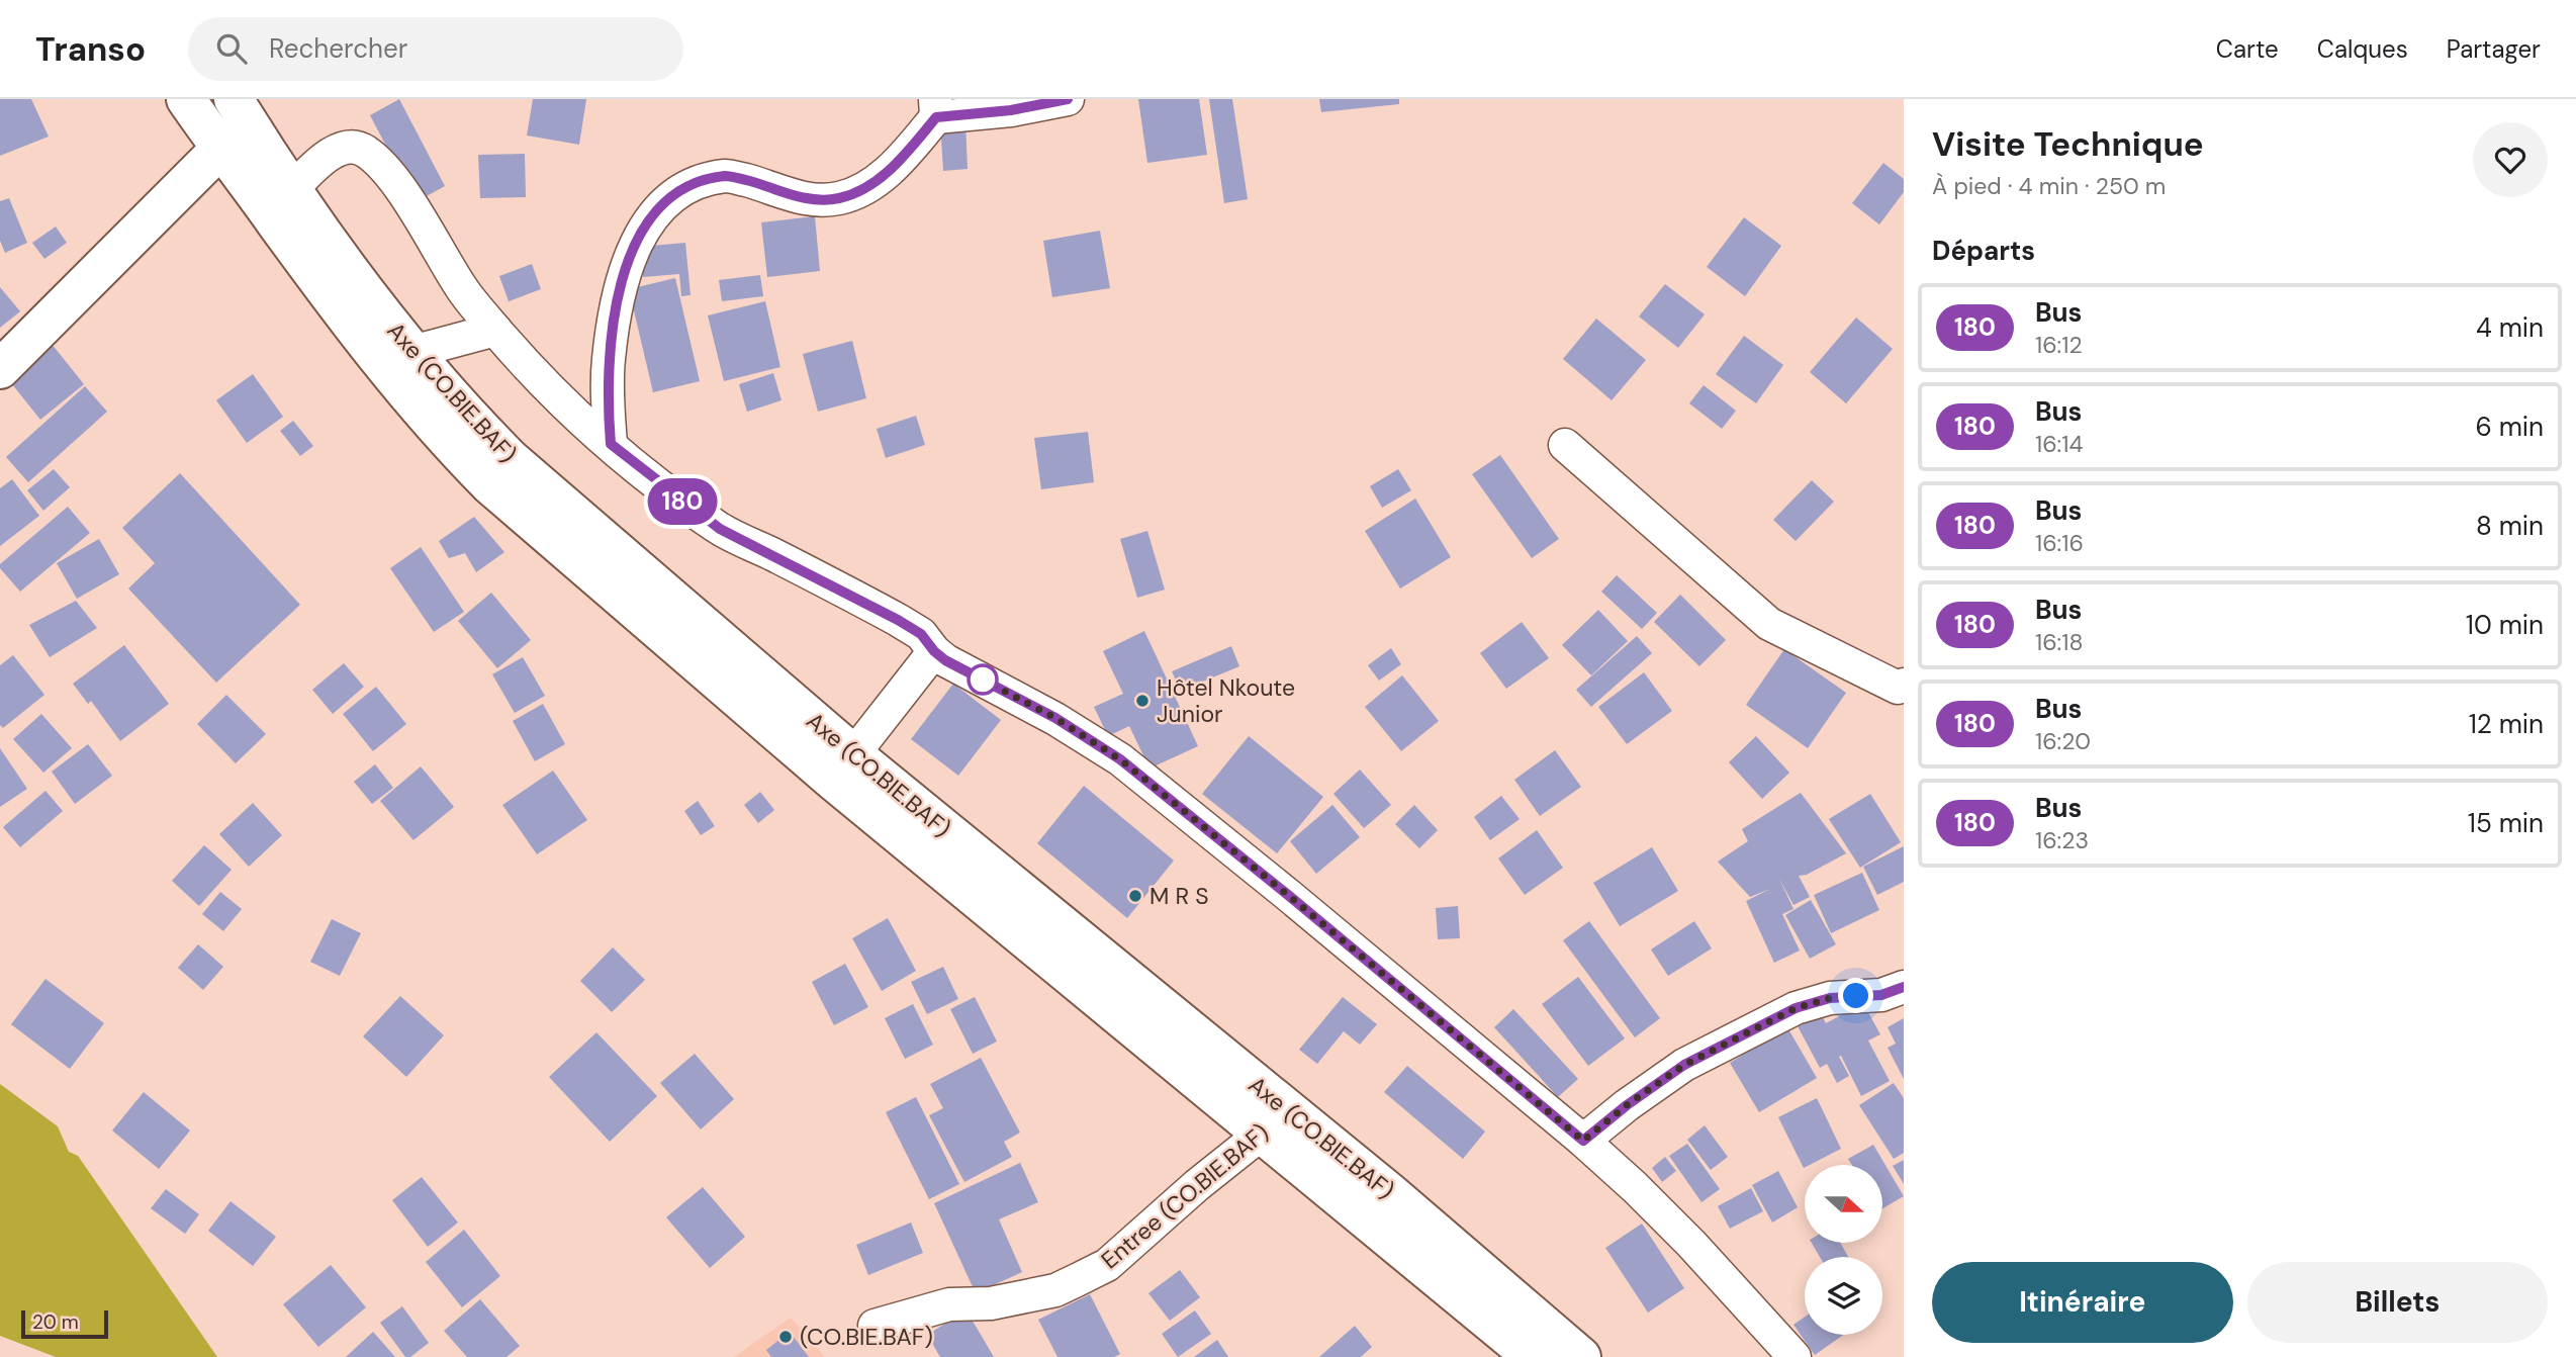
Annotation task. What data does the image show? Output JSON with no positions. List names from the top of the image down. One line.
{"streets":{"main road":["Axe (CO.BIE.BAF)"],"street":["Entree (CO.BIE.BAF)"]},"crossings":[["Axe (CO.BIE.BAF)","Entree (CO.BIE.BAF)"]],"places":["Hôtel Nkoute Junior","M R S","(CO.BIE.BAF)"],"lines":["bus line 180"],"scale_bar":"20 m","north":"right","page":{"header":"Transo","search":"Rechercher","nav":["Carte","Calques","Partager"],"on_map":"180","heading":[["Visite Technique","À pied · 4 min · 250 m"],"Départs"],"list":[{"mark":"180","name":"Bus","note":"16:12","value":"4 min"},{"mark":"180","name":"Bus","note":"16:14","value":"6 min"},{"mark":"180","name":"Bus","note":"16:16","value":"8 min"},{"mark":"180","name":"Bus","note":"16:18","value":"10 min"},{"mark":"180","name":"Bus","note":"16:20","value":"12 min"},{"mark":"180","name":"Bus","note":"16:23","value":"15 min"}],"buttons":["Itinéraire","Billets"],"scale":"20 m"}}
